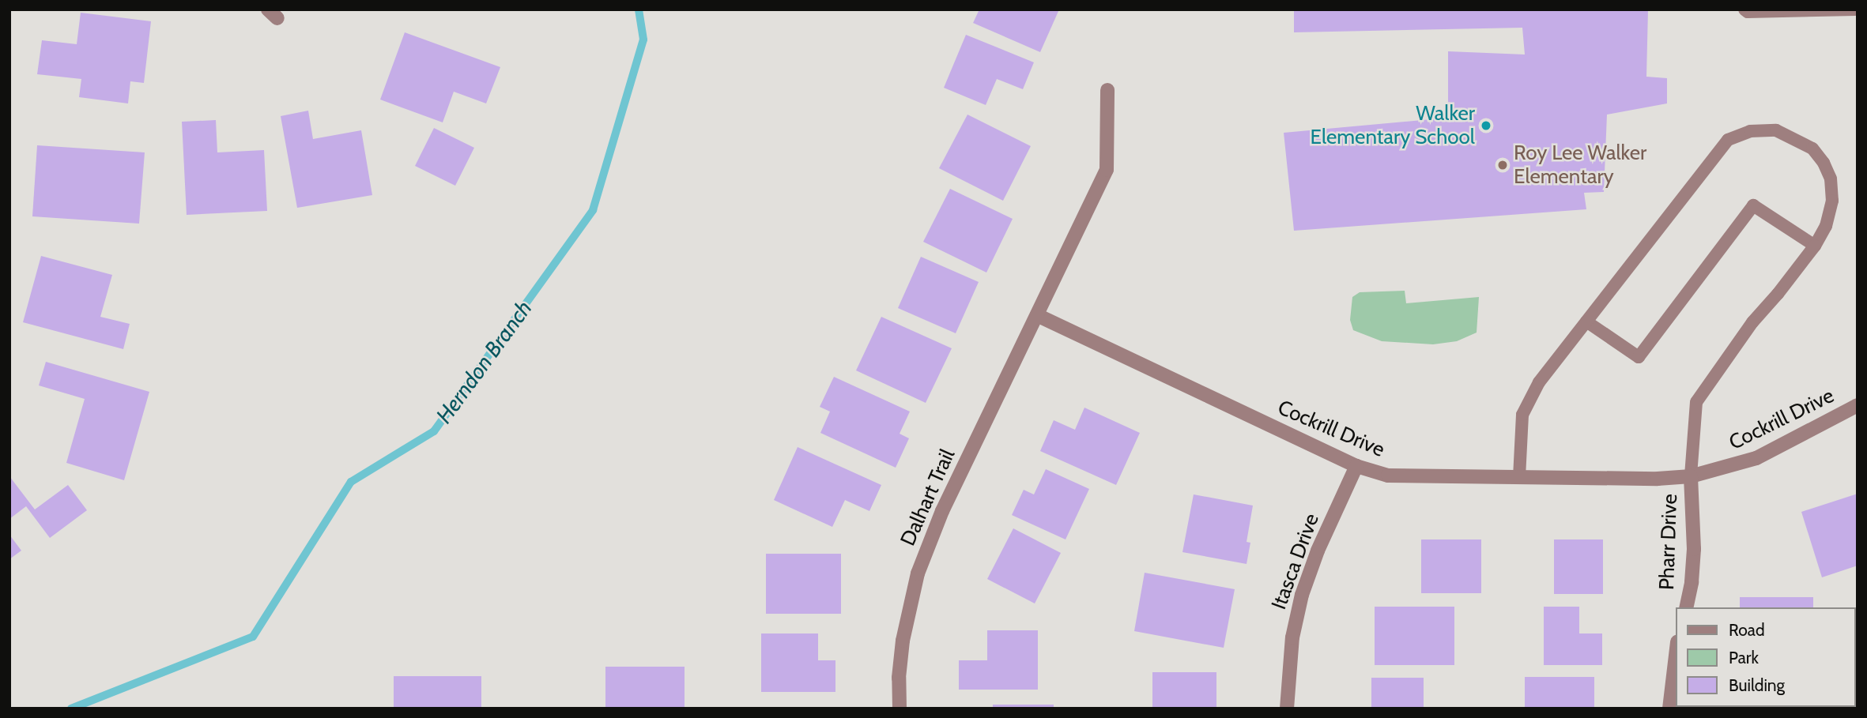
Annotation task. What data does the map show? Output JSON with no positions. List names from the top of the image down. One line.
{"streets":{"street":["Cockrill Drive","Dalhart Trail","Pharr Drive","Itasca Drive"]},"crossings":[["Cockrill Drive","Dalhart Trail"],["Cockrill Drive","Pharr Drive"],["Cockrill Drive","Itasca Drive"]],"water":["Herndon Branch"],"places":["Walker Elementary School","Roy Lee Walker Elementary"],"legend":["Road","Park","Building"]}
